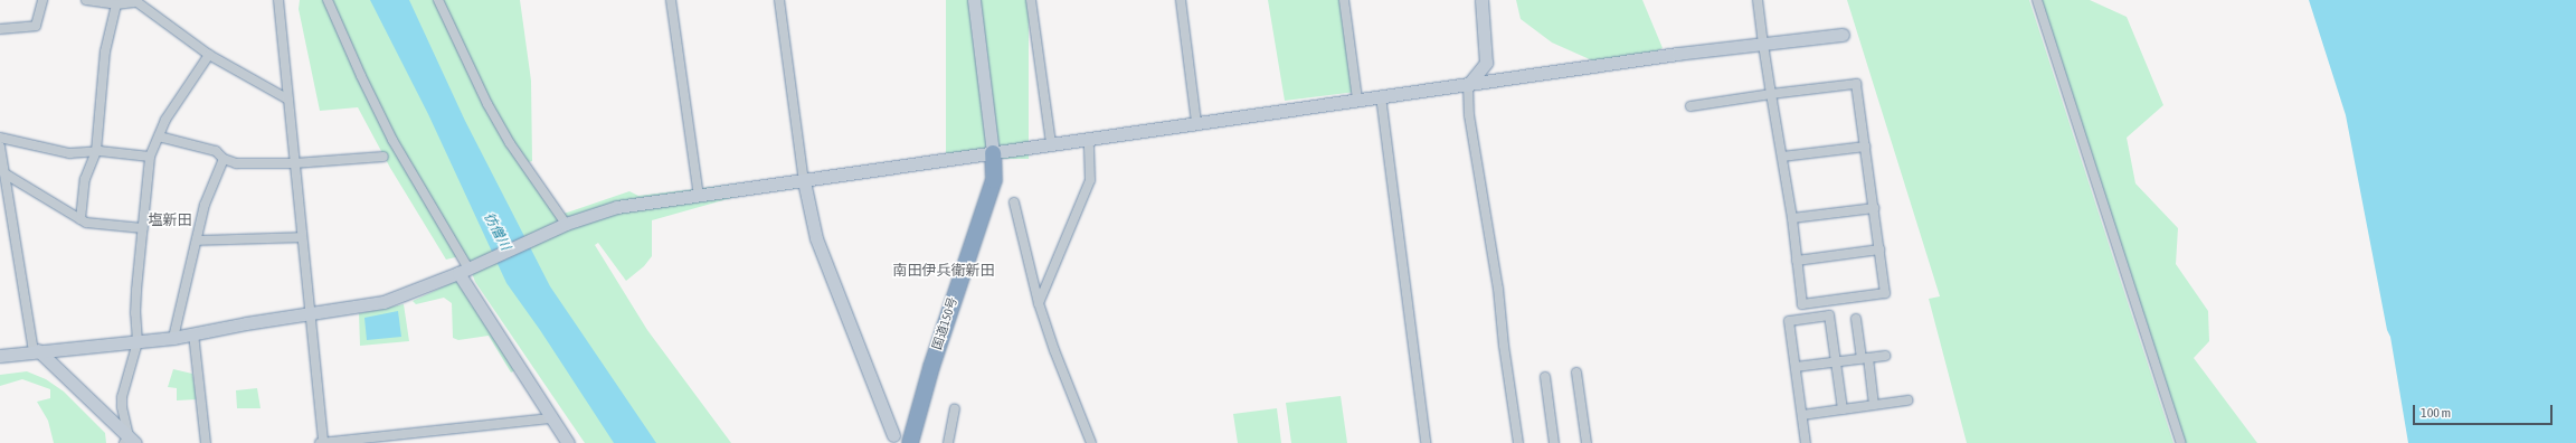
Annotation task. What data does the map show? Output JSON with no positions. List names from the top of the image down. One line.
{"streets":{"highway":["国道150号"]},"districts":["塩新田","南田伊兵衛新田"],"water":["彷僧川"],"scale_bar":"100 m"}
